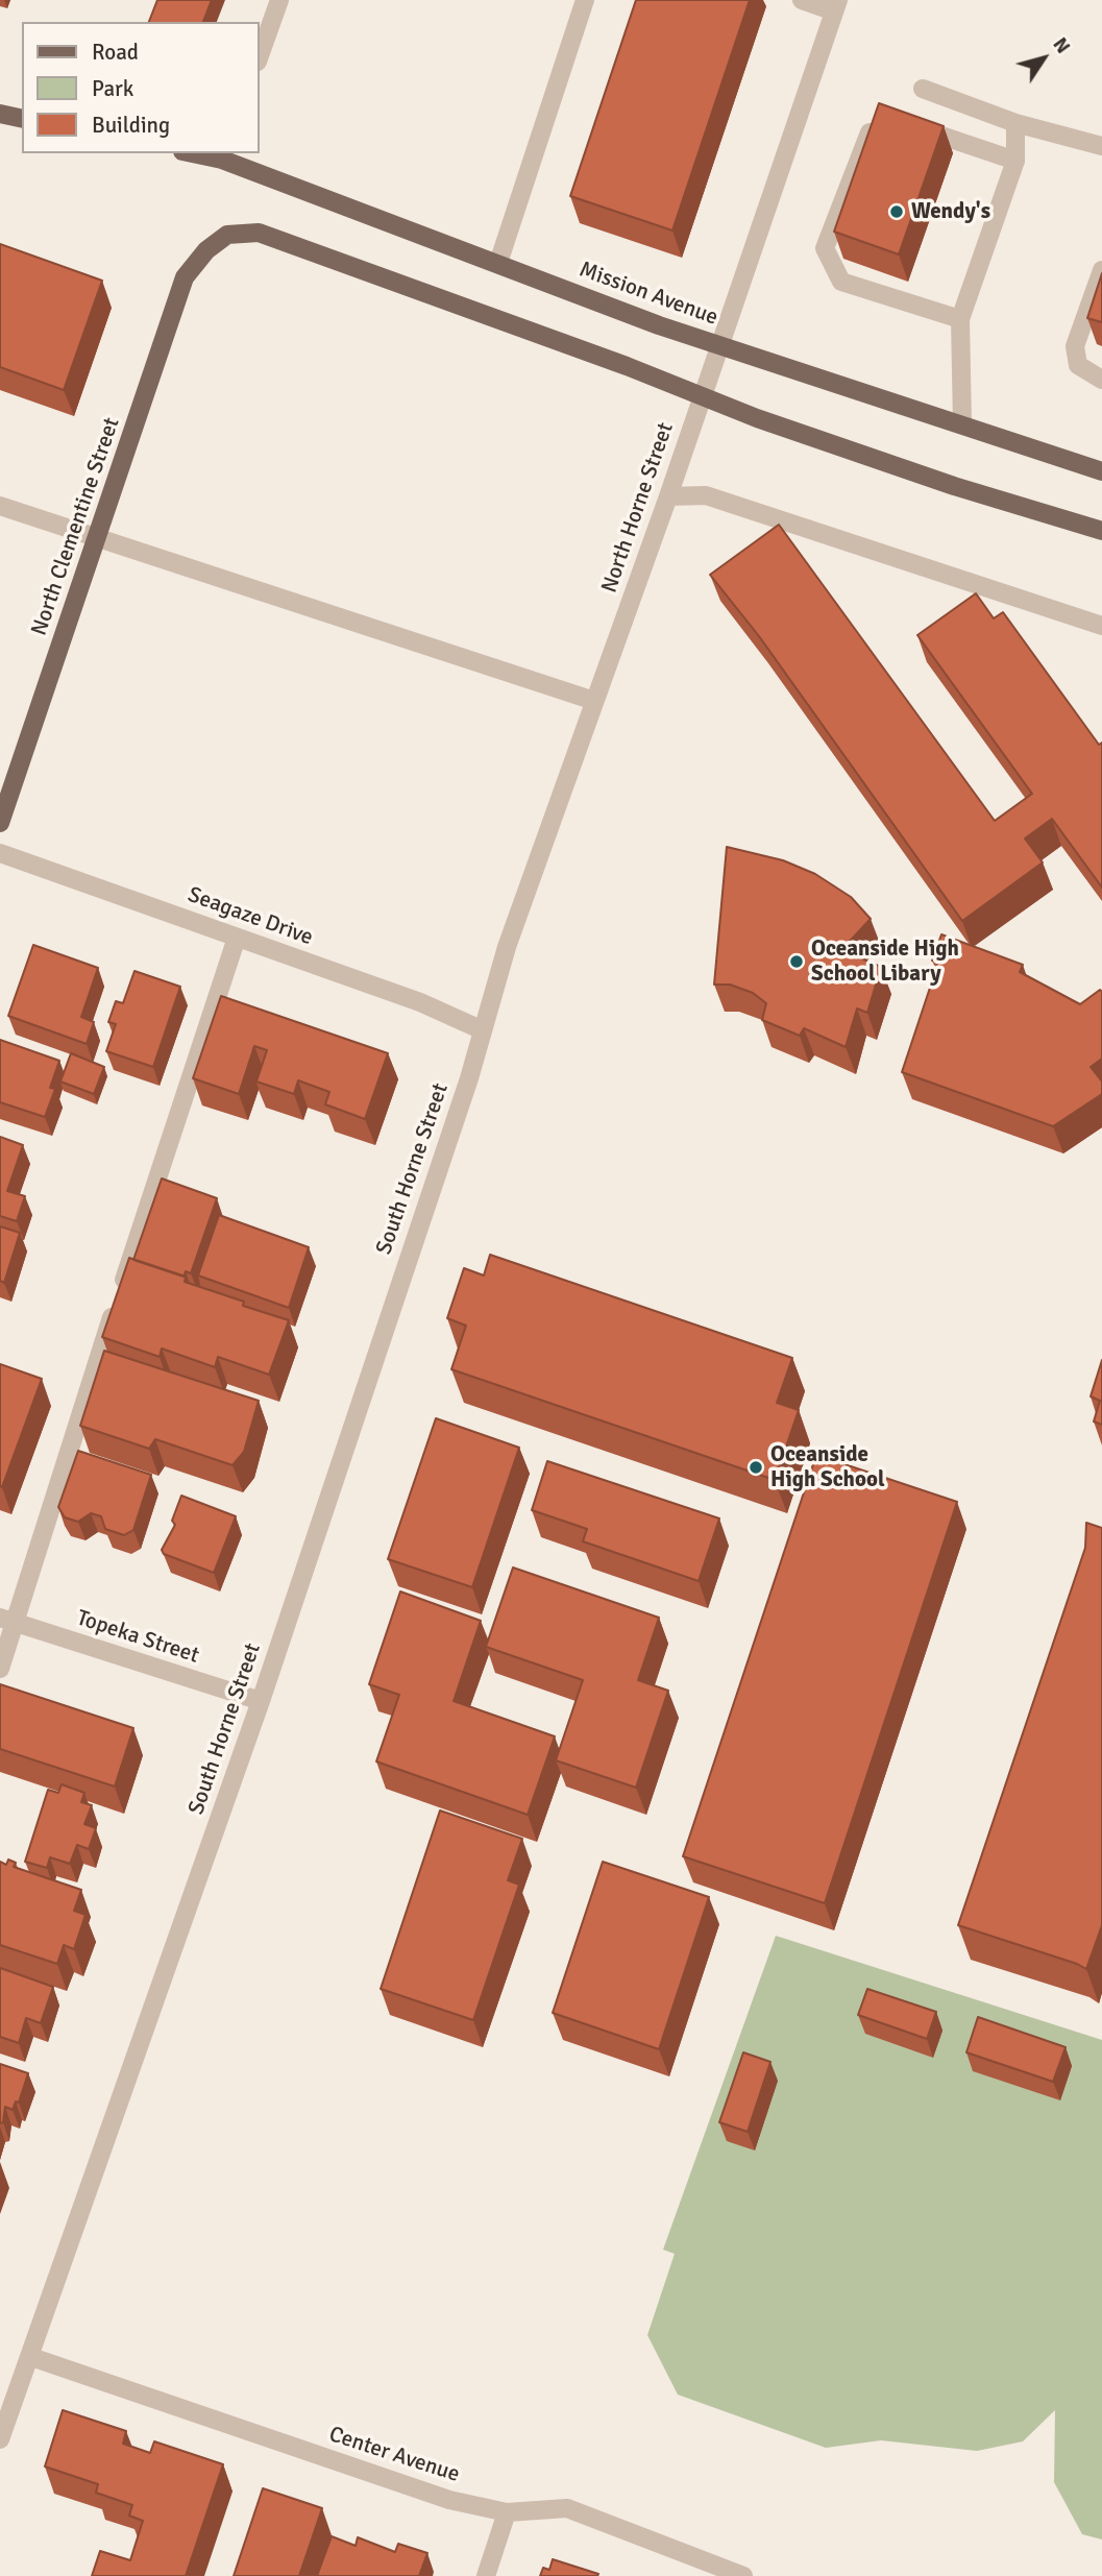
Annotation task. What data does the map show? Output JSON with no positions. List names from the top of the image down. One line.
{"streets":{"main road":["Mission Avenue","North Clementine Street"],"street":["North Horne Street","Seagaze Drive","South Horne Street","Topeka Street","Center Avenue"]},"crossings":[["Mission Avenue","North Horne Street"],["North Horne Street","North Clementine Street"],["North Horne Street","Seagaze Drive"],["North Horne Street","South Horne Street"],["Seagaze Drive","South Horne Street"],["South Horne Street","Topeka Street"],["South Horne Street","Center Avenue"]],"places":["Wendy's","Oceanside High School Libary","Oceanside High School"],"legend":["Road","Park","Building"],"north":"top right"}
